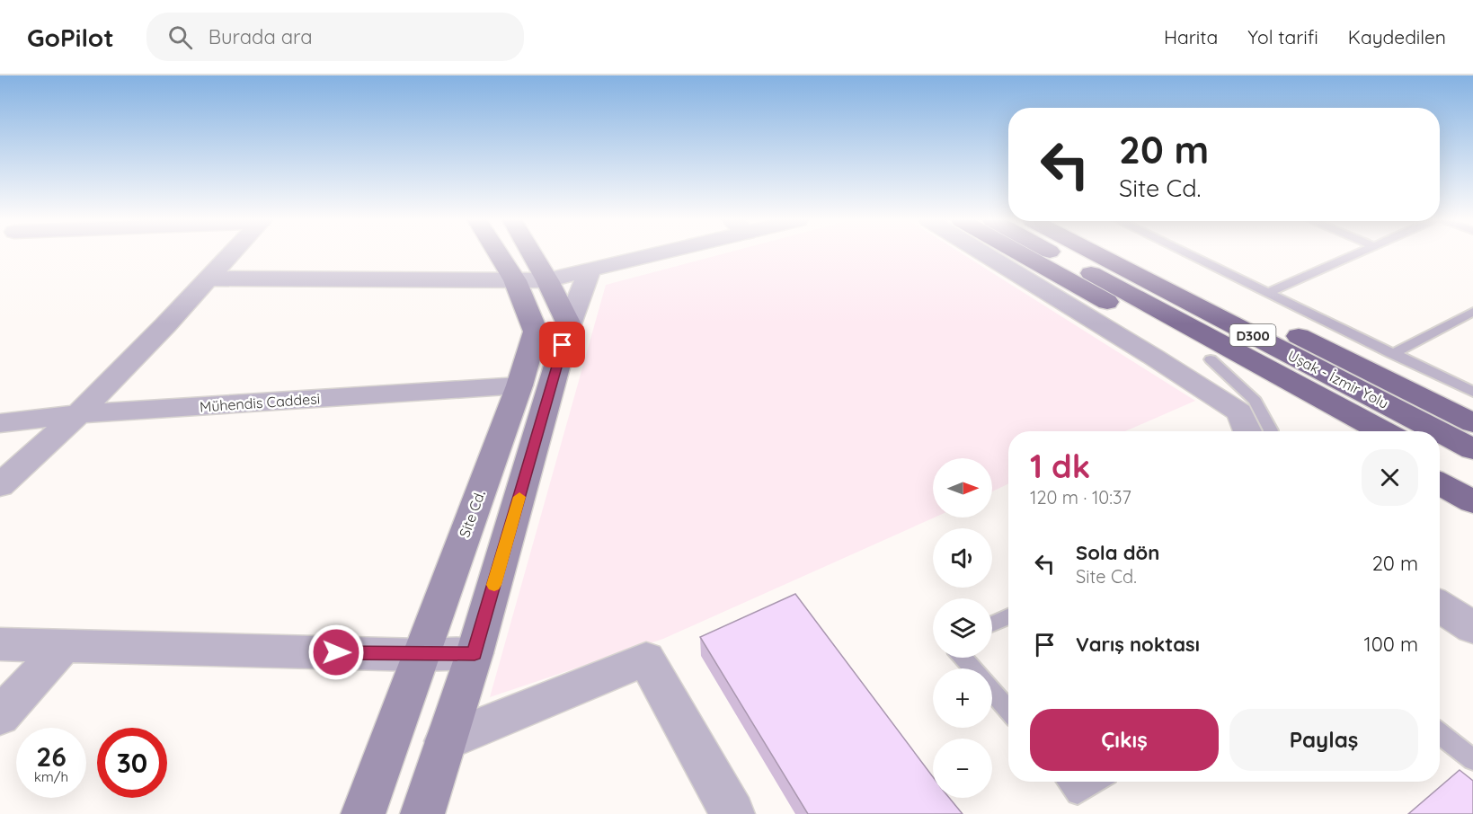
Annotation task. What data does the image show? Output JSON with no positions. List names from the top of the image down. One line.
{"streets":{"highway":["D300","Uşak - İzmir Yolu"],"main road":["Site Cd."],"street":["Mühendis Caddesi"]},"crossings":[["Mühendis Caddesi","Site Cd."]],"north":"right","page":{"header":"GoPilot","search":"Burada ara","nav":["Harita","Yol tarifi","Kaydedilen"],"turn":["20 m","Site Cd."],"heading":["1 dk","120 m · 10:37"],"map_buttons":["+","−"],"list":[{"name":"Sola dön","note":"Site Cd.","value":"20 m"},{"name":"Varış noktası","value":"100 m"}],"buttons":["Çıkış","Paylaş"],"speed":"26 km/h","limit":"30"}}
